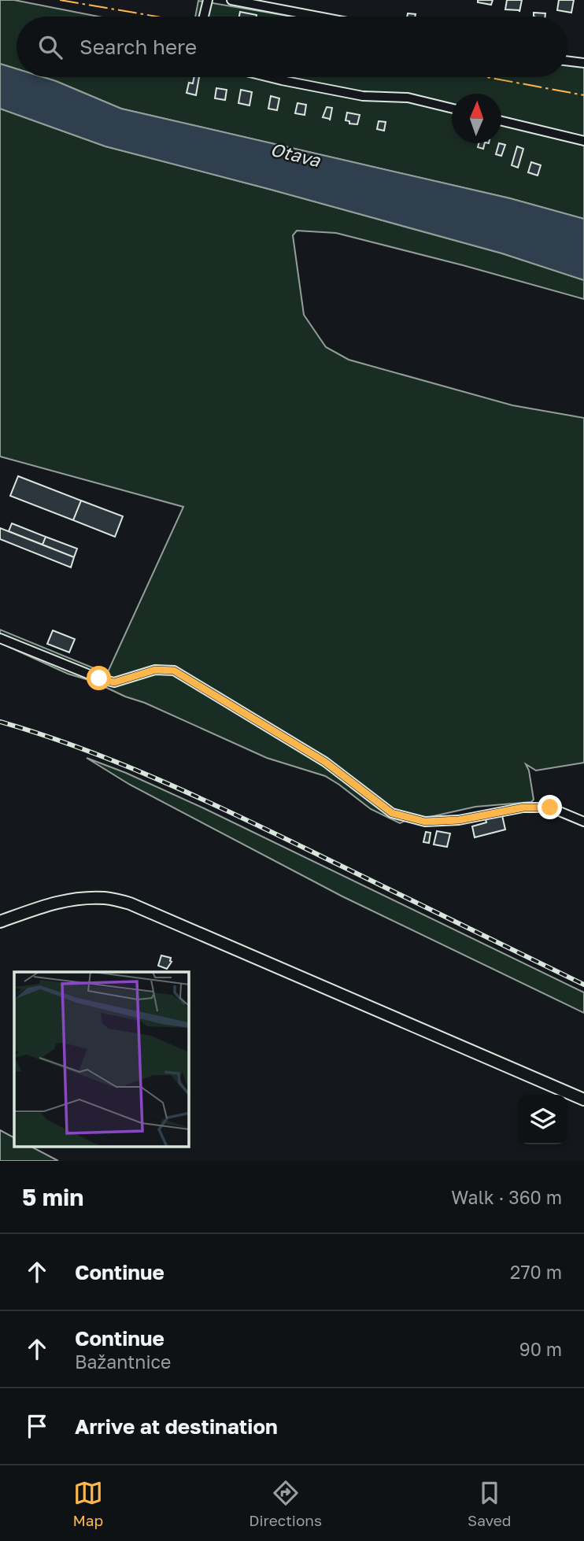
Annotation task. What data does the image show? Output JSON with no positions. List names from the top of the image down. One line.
{"water":["Otava"],"north":"top","page":{"search":"Search here","heading":["5 min","Walk · 360 m"],"list":[["Continue","270 m"],["Continue","Bažantnice","90 m"],"Arrive at destination"],"nav":["Map","Directions","Saved"]}}
